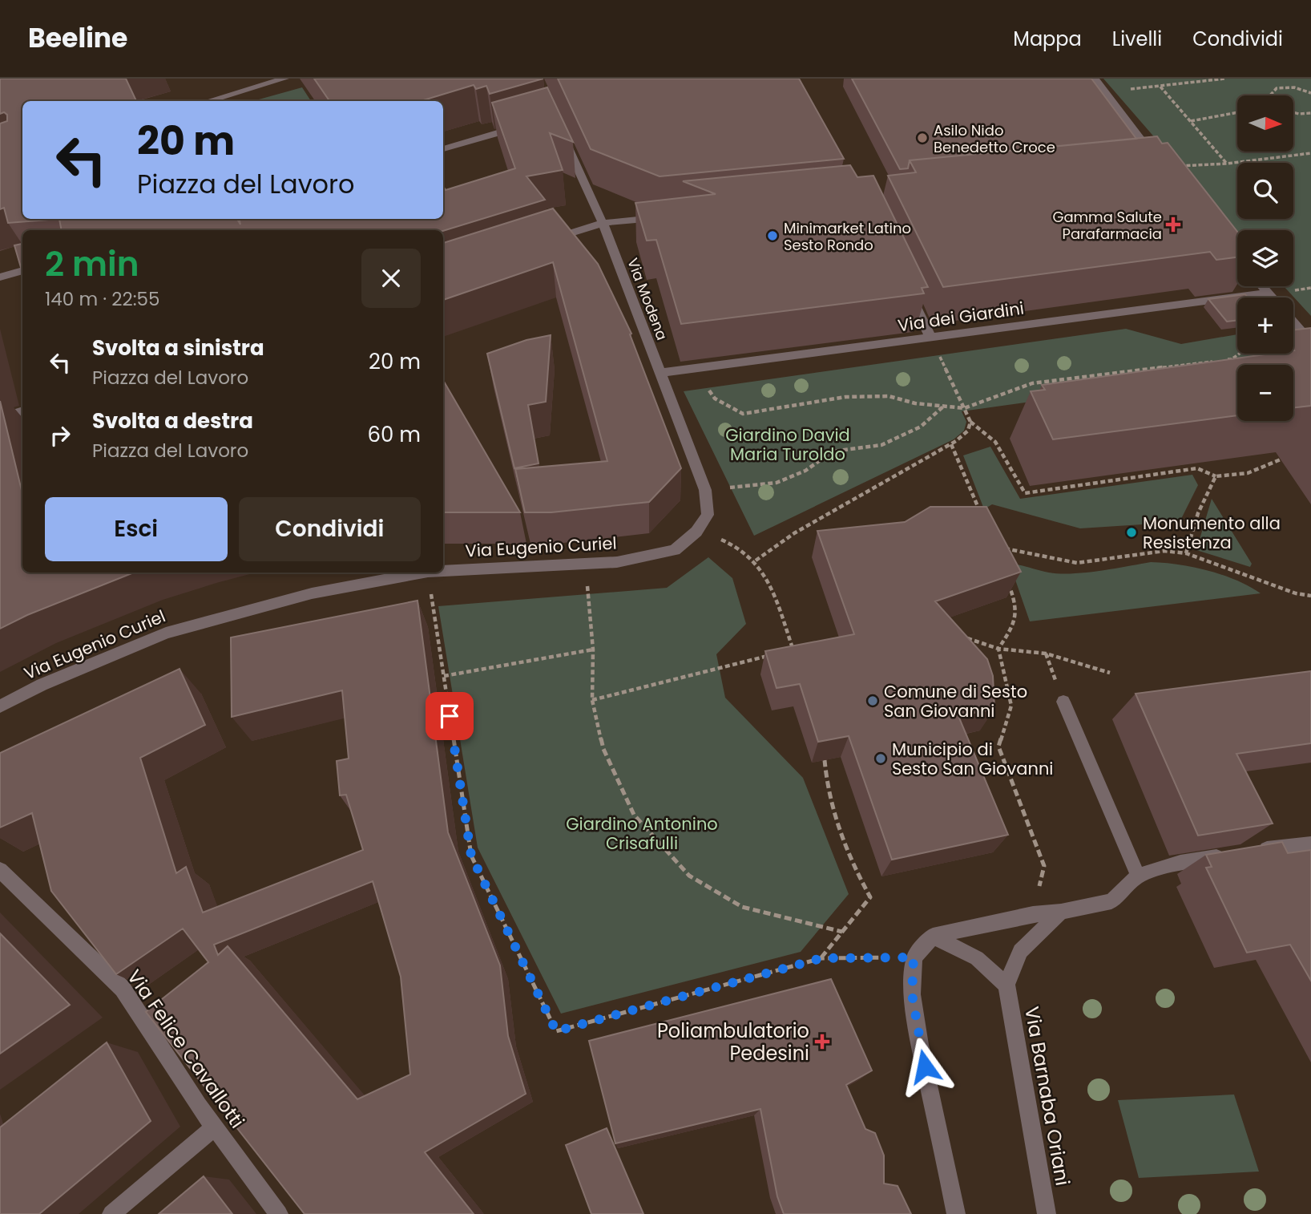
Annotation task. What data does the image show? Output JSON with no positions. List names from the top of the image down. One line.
{"streets":{"street":["Via Modena","Via dei Giardini","Via Eugenio Curiel","Via Felice Cavallotti","Via Barnaba Oriani"]},"crossings":[["Via Modena","Via dei Giardini"],["Via Modena","Via Eugenio Curiel"]],"parks":["Giardino David Maria Turoldo","Giardino Antonino Crisafulli"],"places":{"other":["Asilo Nido Benedetto Croce","Minimarket Latino Sesto Rondo","Monumento alla Resistenza","Comune di Sesto San Giovanni","Municipio di Sesto San Giovanni"],"health":["Gamma Salute Parafarmacia","Poliambulatorio Pedesini"]},"north":"right","page":{"header":"Beeline","nav":["Mappa","Livelli","Condividi"],"map_buttons":["+","−"],"turn":["20 m","Piazza del Lavoro"],"heading":["2 min","140 m · 22:55"],"list":[{"name":"Svolta a sinistra","note":"Piazza del Lavoro","value":"20 m"},{"name":"Svolta a destra","note":"Piazza del Lavoro","value":"60 m"}],"buttons":["Esci","Condividi"]}}
